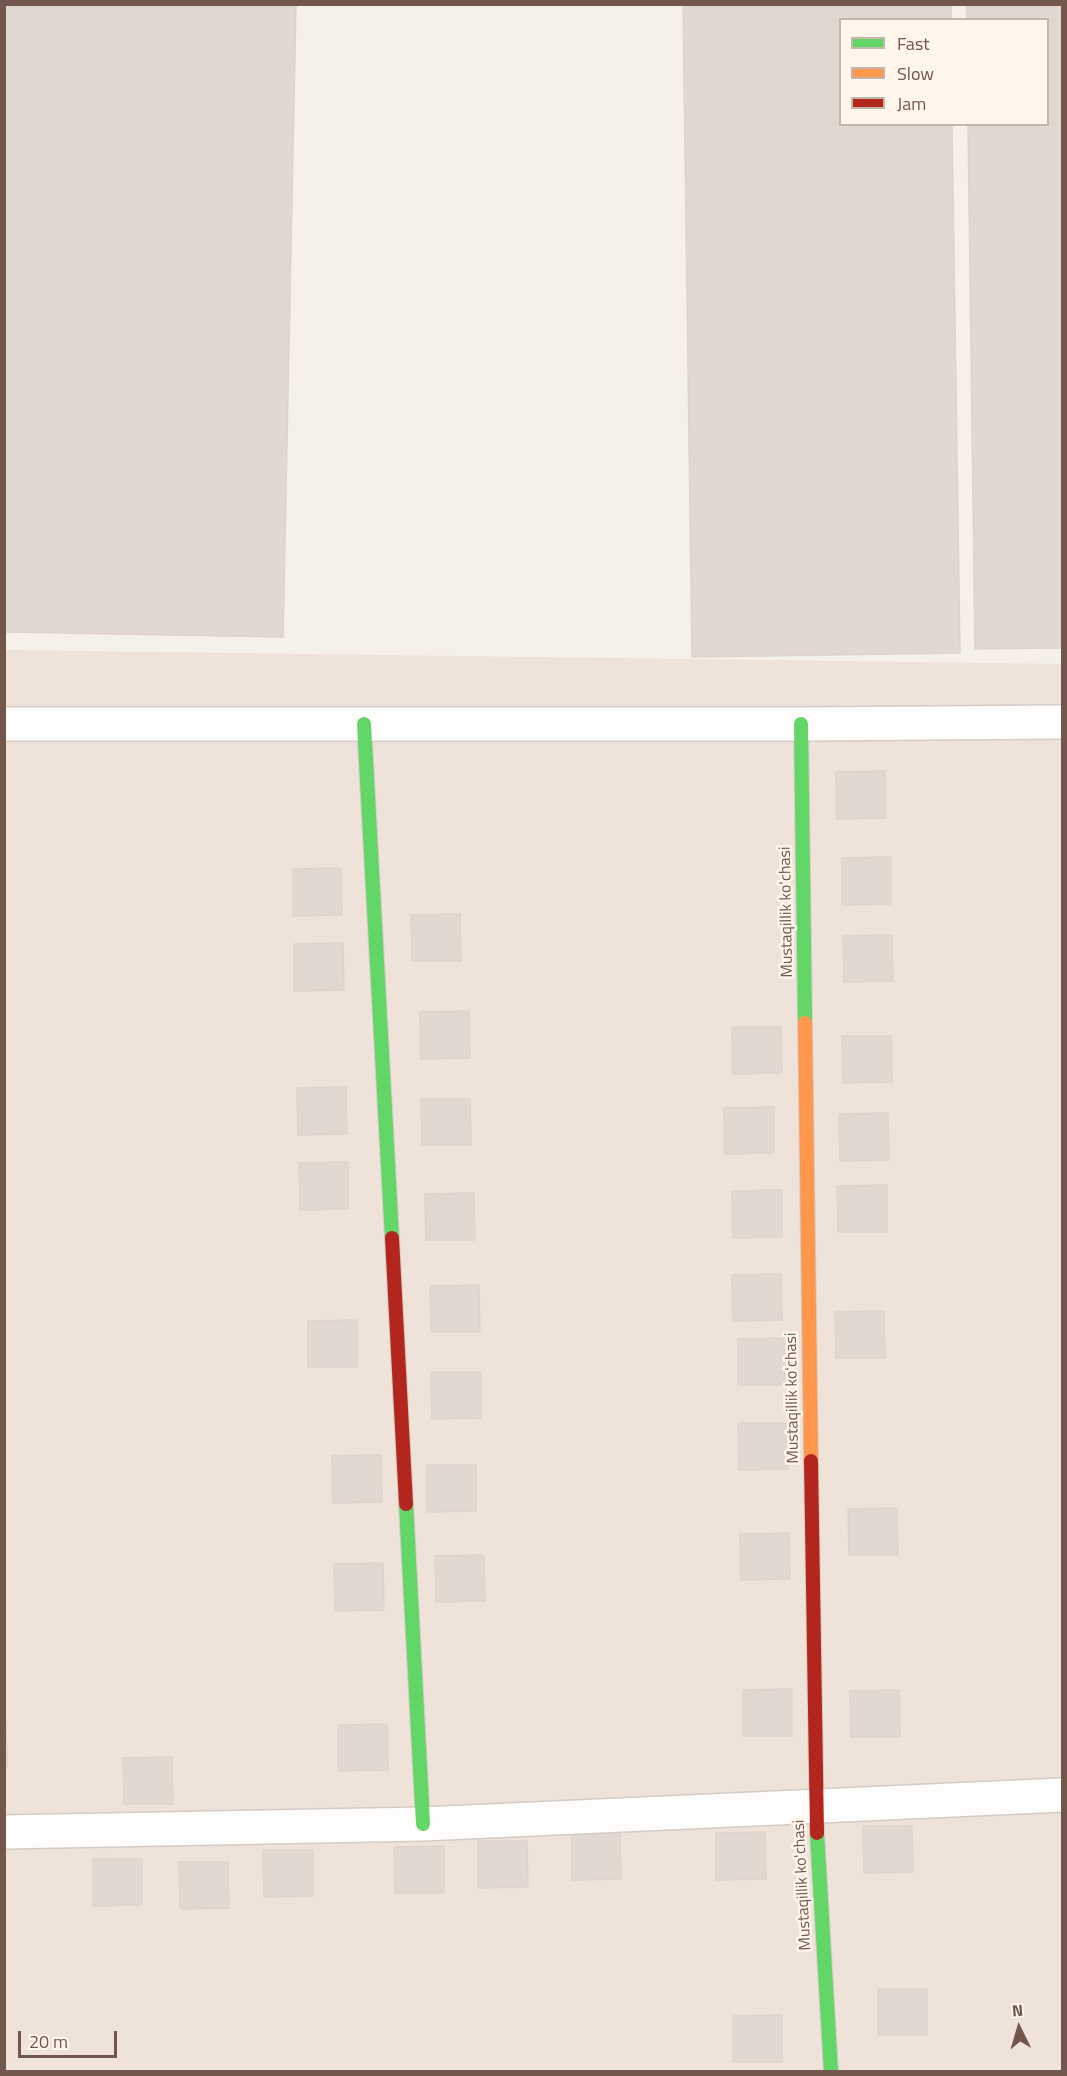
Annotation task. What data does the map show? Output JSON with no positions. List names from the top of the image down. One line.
{"streets":{"street":["Mustaqillik koʻchasi"]},"legend":["Fast","Slow","Jam"],"scale_bar":"20 m","north":"top"}
